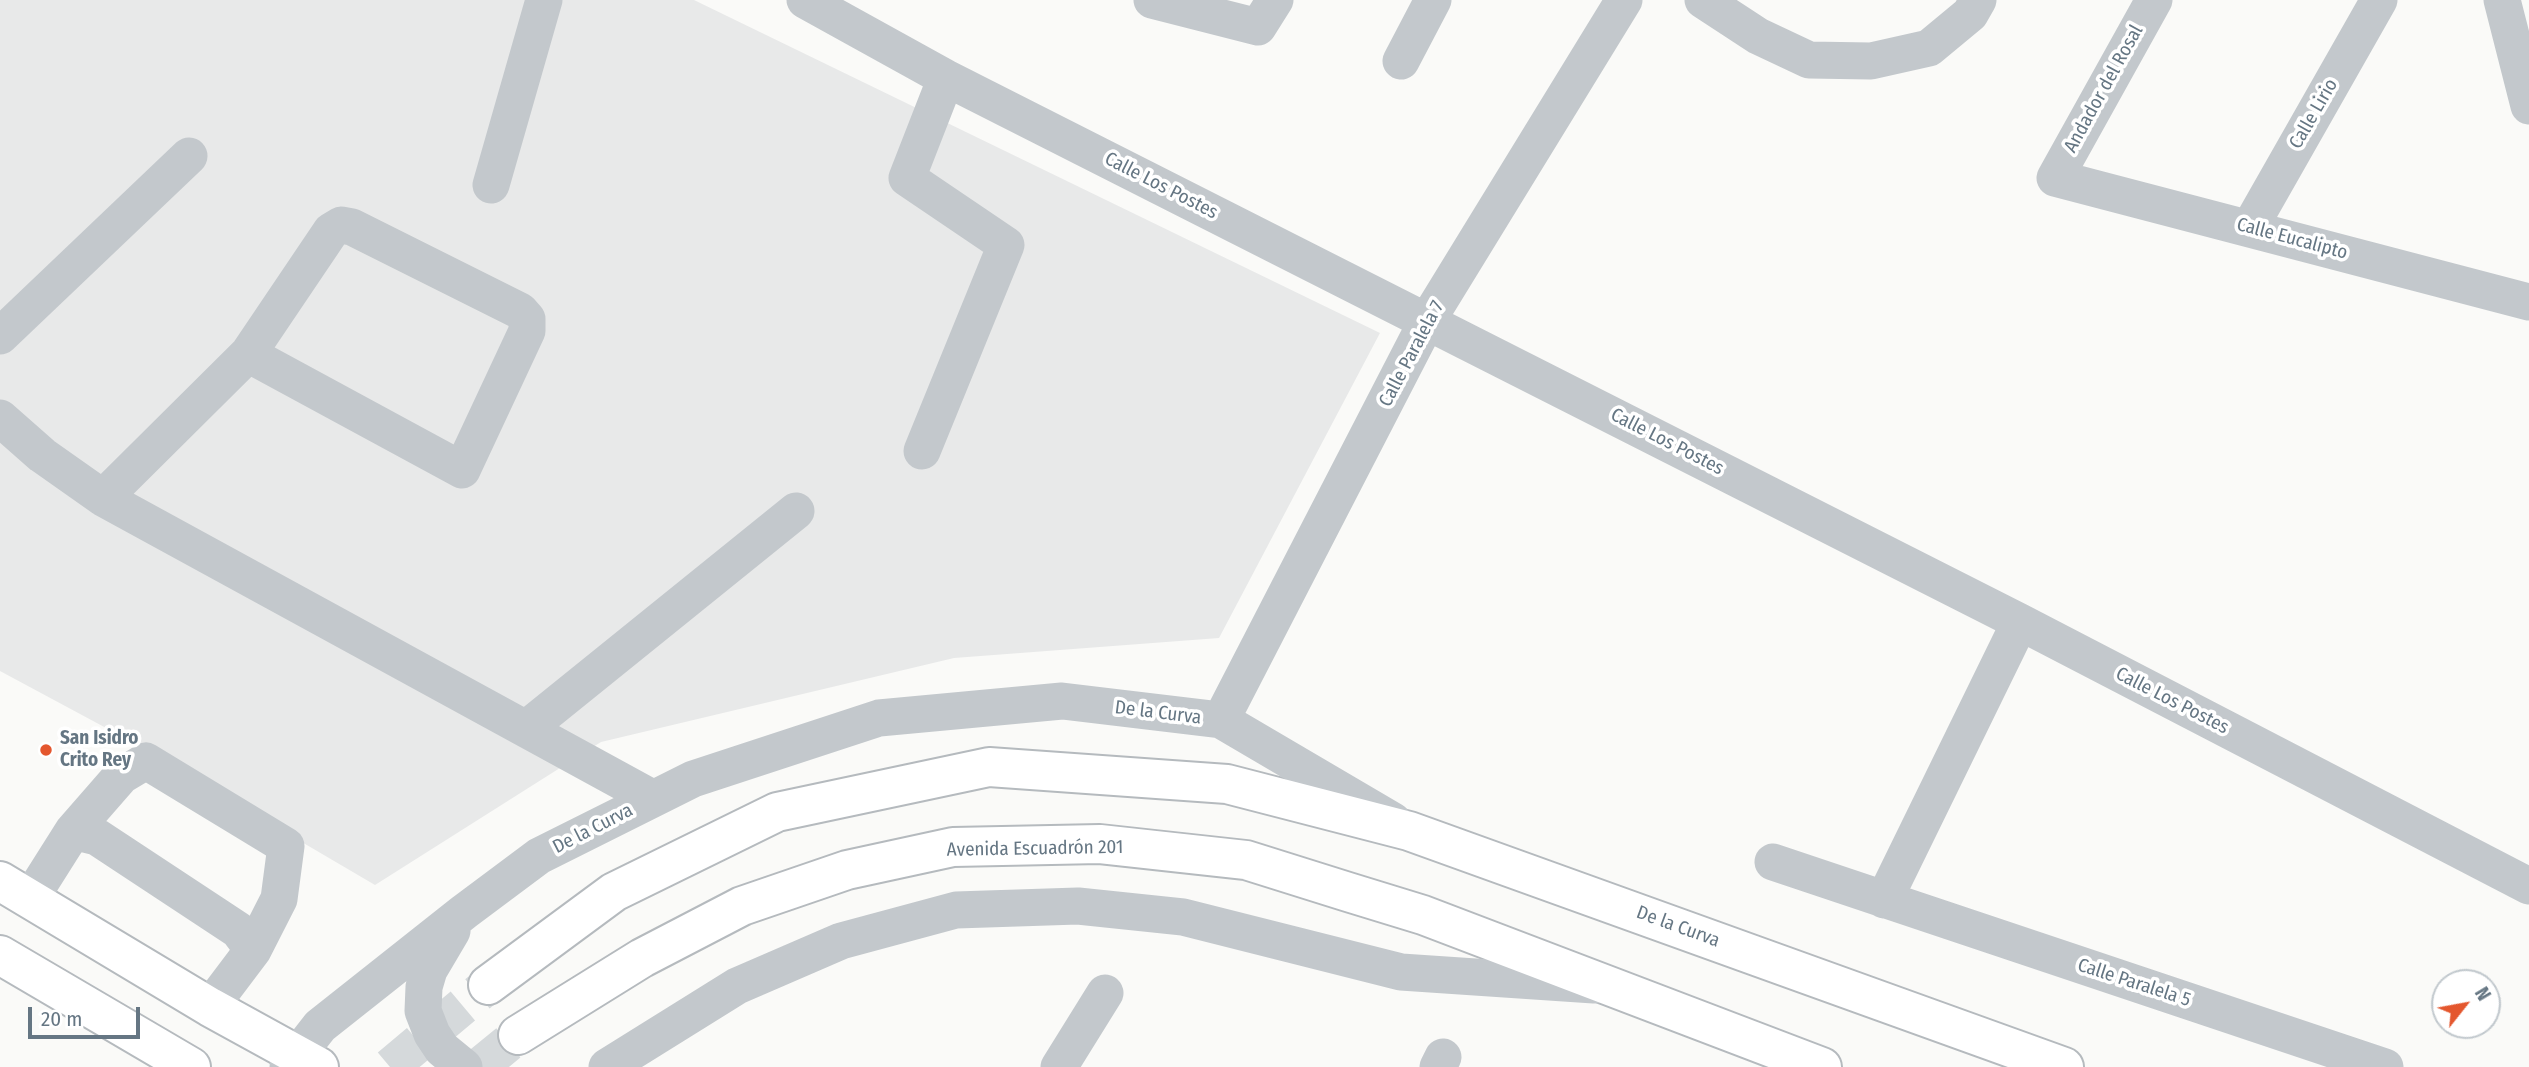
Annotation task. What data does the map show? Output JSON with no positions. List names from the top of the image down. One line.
{"streets":{"main road":["De la Curva","Avenida Escuadrón 201"],"street":["Andador del Rosal","Calle Lirio","Calle Los Postes","Calle Eucalipto","Calle Paralela 7","Calle Paralela 5"]},"crossings":[["Andador del Rosal","Calle Eucalipto"],["Calle Lirio","Calle Eucalipto"],["Calle Los Postes","Calle Paralela 7"],["Calle Paralela 7","De la Curva"]],"places":["San Isidro Crito Rey"],"scale_bar":"20 m","north":"top right"}
